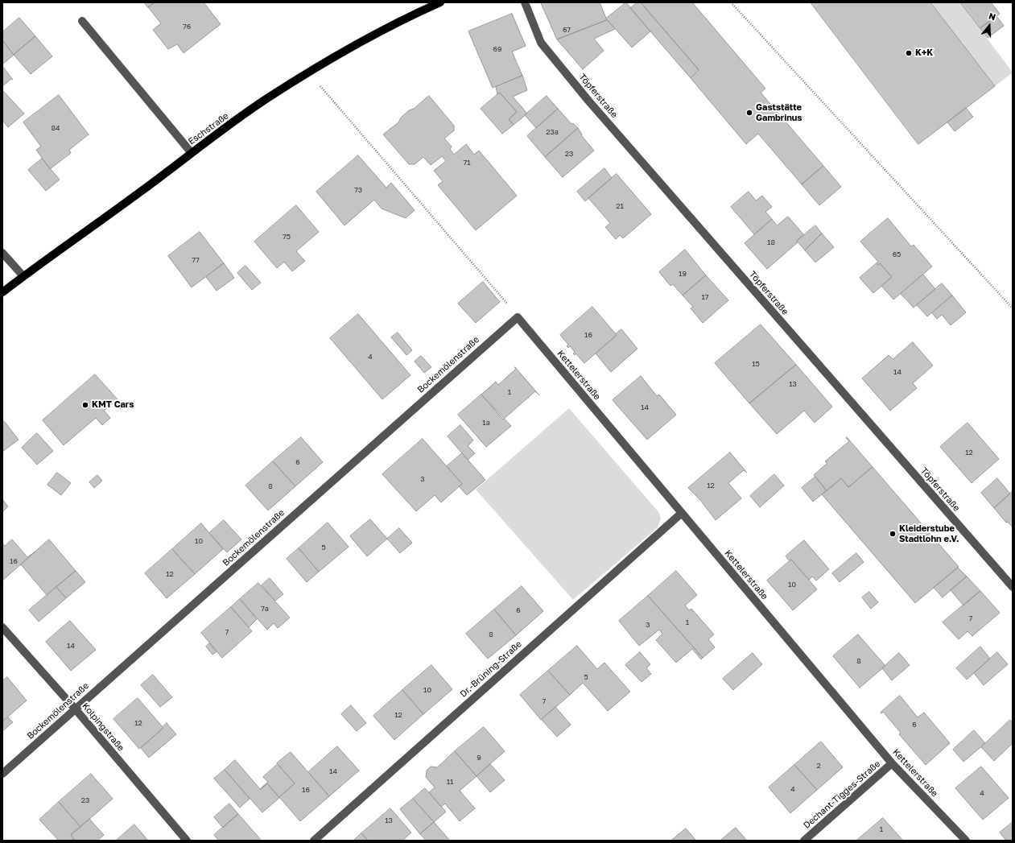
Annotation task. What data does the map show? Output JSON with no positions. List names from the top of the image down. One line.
{"streets":{"main road":["Eschstraße"],"street":["Töpferstraße","Bockemölenstraße","Kettelerstraße","Dr.-Brüning-Straße","Kolpingstraße","Dechant-Tigges-Straße"]},"crossings":[["Bockemölenstraße","Kettelerstraße"],["Bockemölenstraße","Kolpingstraße"],["Kettelerstraße","Dr.-Brüning-Straße"],["Kettelerstraße","Dechant-Tigges-Straße"]],"places":["K+K","Gaststätte Gambrinus","KMT Cars","Kleiderstube Stadtlohn e.V."],"house_numbers":["76","67","69","84","23a","23","71","73","21","75","18","65","77","19","17","16","4","15","14","13","1","14","1a","12","6","3","12","8","10","5","16","12","10","7a","6","7","1","3","7","8","14","8","5","10","7","12","12","6","9","2","14","11","4","16","4","23","13","1"],"north":"top"}
